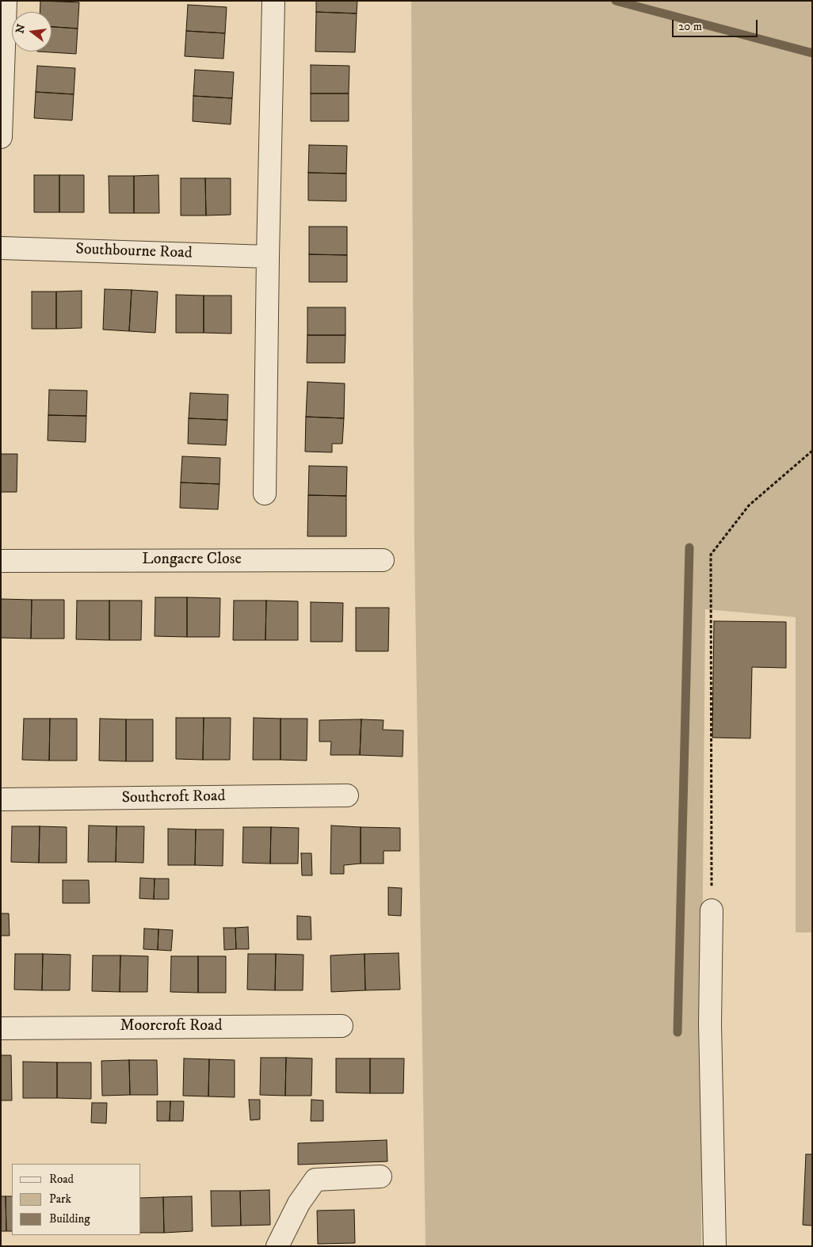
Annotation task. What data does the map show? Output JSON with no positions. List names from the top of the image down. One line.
{"streets":{"street":["Southbourne Road","Longacre Close","Southcroft Road","Moorcroft Road"]},"legend":["Road","Park","Building"],"scale_bar":"20 m","north":"left"}
